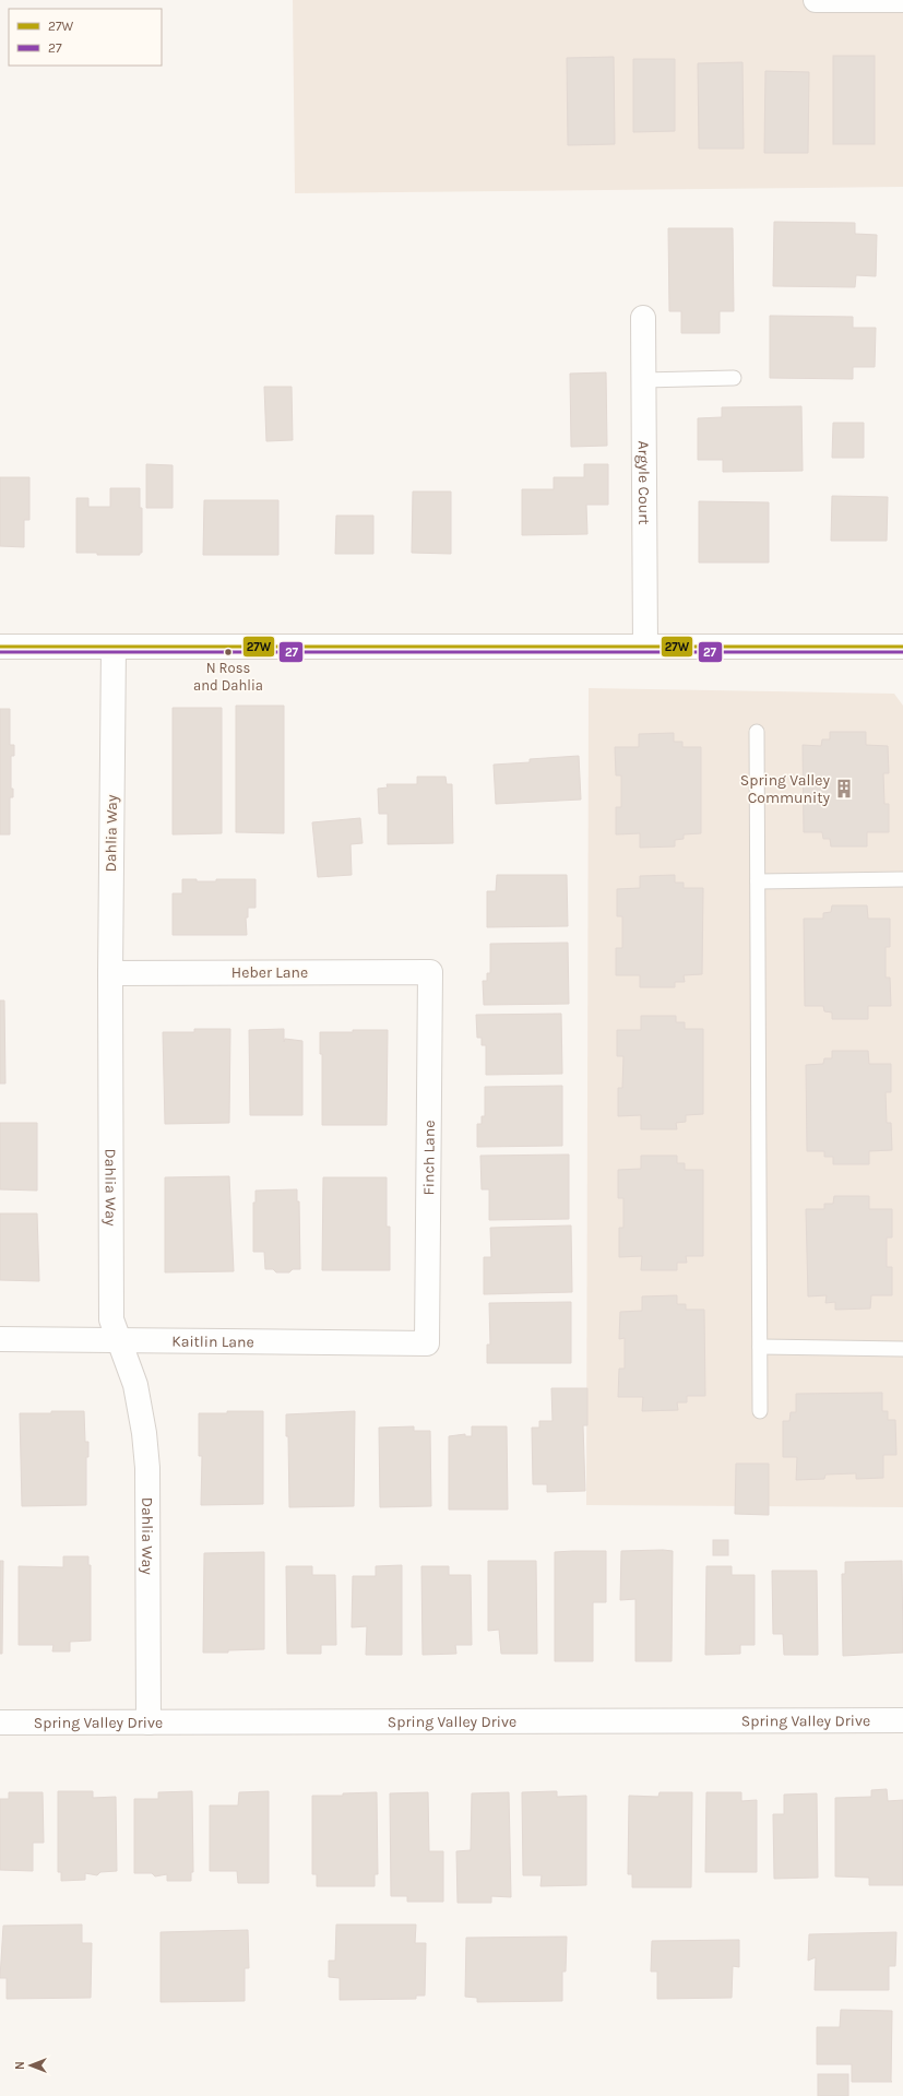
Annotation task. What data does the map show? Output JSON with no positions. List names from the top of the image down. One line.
{"streets":{"street":["Argyle Court","Dahlia Way","Heber Lane","Finch Lane","Kaitlin Lane","Spring Valley Drive"]},"crossings":[["Dahlia Way","Heber Lane"],["Dahlia Way","Kaitlin Lane"],["Dahlia Way","Spring Valley Drive"],["Heber Lane","Finch Lane"],["Finch Lane","Kaitlin Lane"]],"places":{"other":["N Ross and Dahlia"],"building":["Spring Valley Community"]},"lines":["transit line 27W","transit line 27"],"legend":["27W","27"],"north":"left"}
